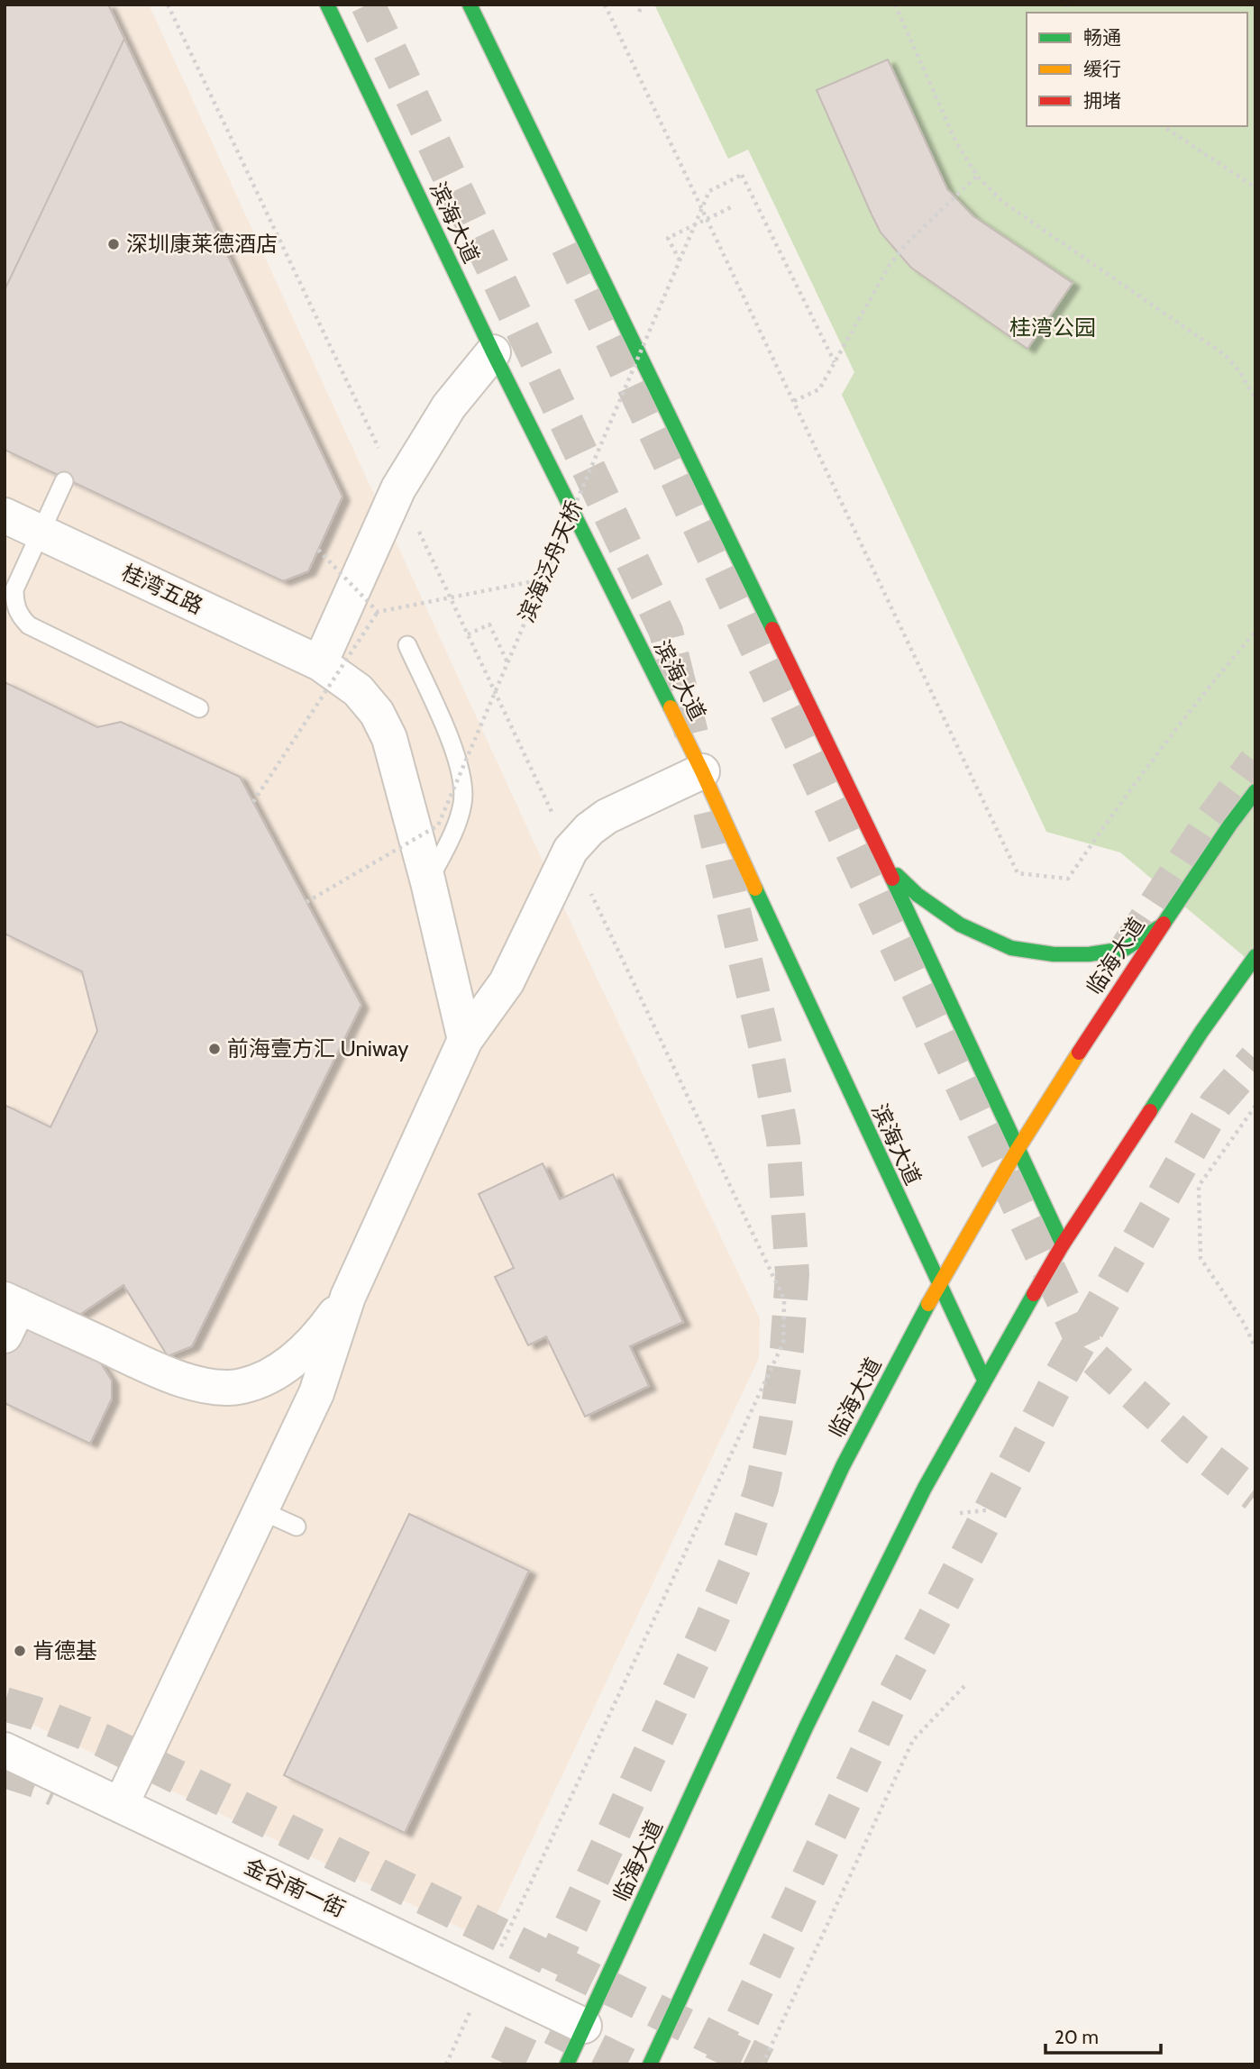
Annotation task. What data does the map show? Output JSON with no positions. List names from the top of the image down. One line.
{"streets":{"main road":["滨海大道","临海大道"],"street":["桂湾五路","金谷南一街"],"path":["滨海泛舟天桥"]},"crossings":[["滨海大道","临海大道"],["临海大道","金谷南一街"]],"parks":["桂湾公园"],"places":["深圳康莱德酒店","前海壹方汇 Uniway","肯德基"],"legend":["畅通","缓行","拥堵"],"scale_bar":"20 m"}
